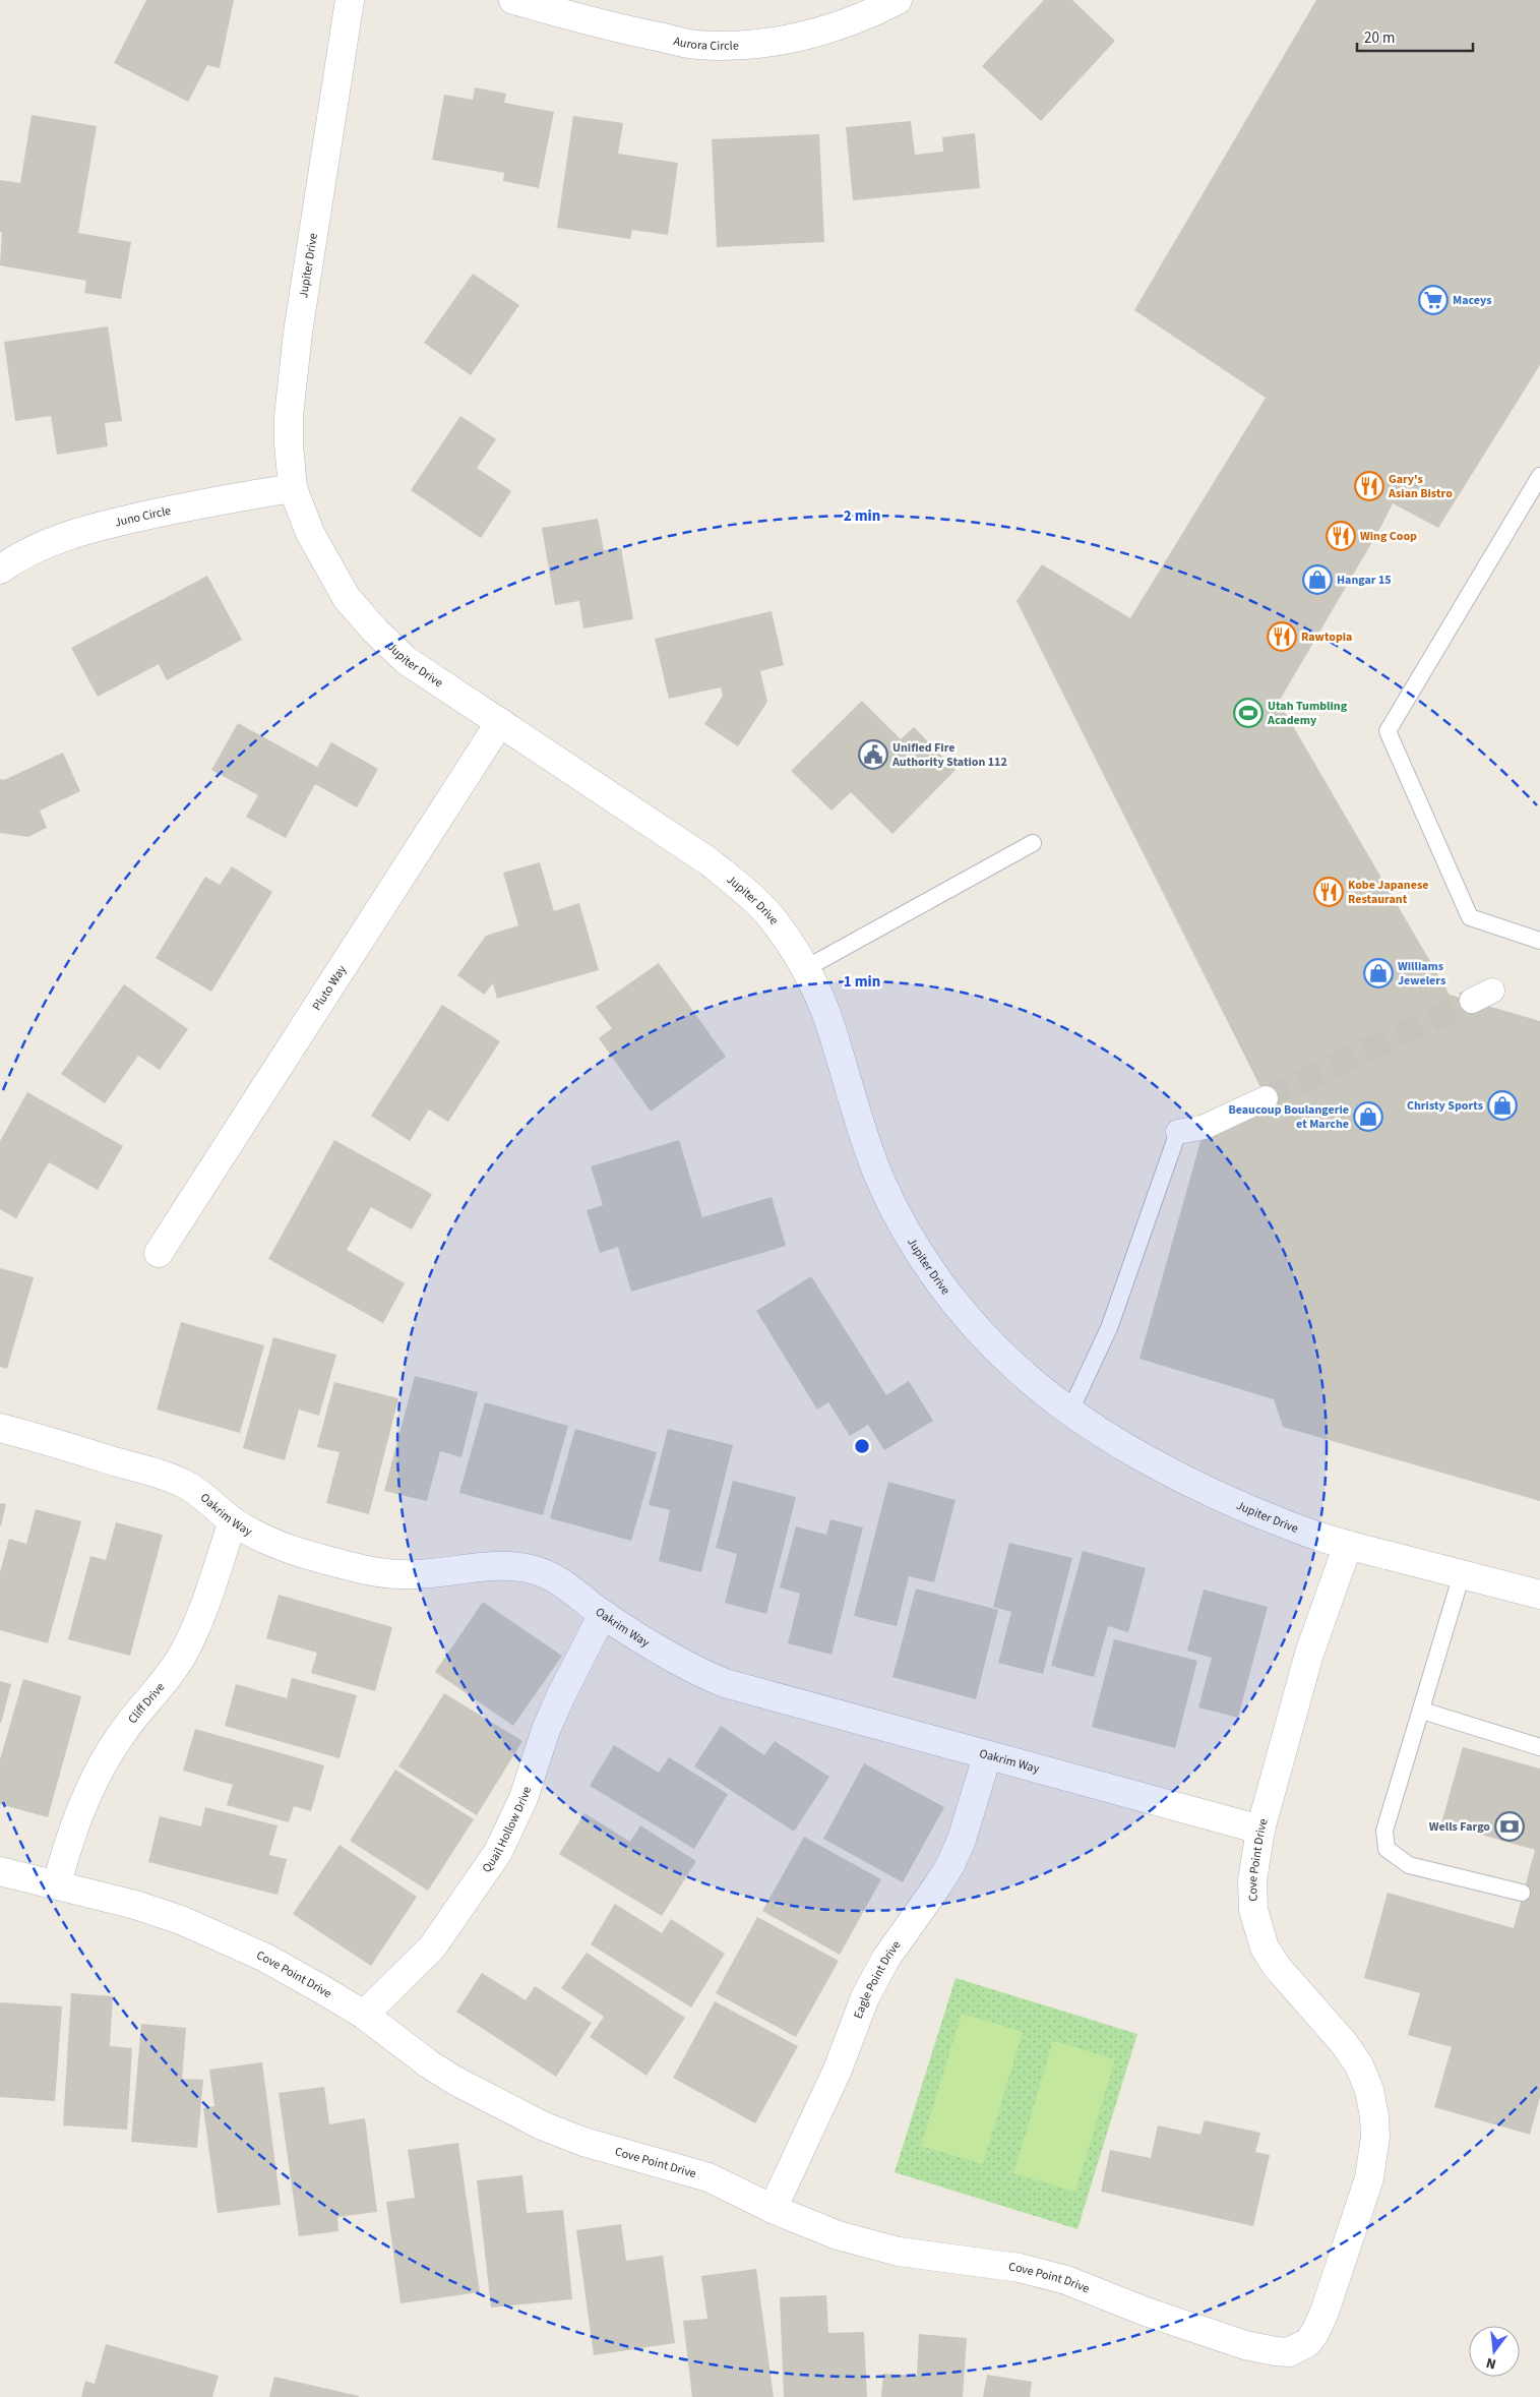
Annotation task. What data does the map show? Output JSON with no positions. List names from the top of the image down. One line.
{"streets":{"street":["Aurora Circle","Jupiter Drive","Juno Circle","Pluto Way","Oakrim Way","Cliff Drive","Quail Hollow Drive","Cove Point Drive","Eagle Point Drive"]},"crossings":[["Jupiter Drive","Juno Circle"],["Jupiter Drive","Pluto Way"],["Jupiter Drive","Cove Point Drive"],["Oakrim Way","Cliff Drive"],["Oakrim Way","Quail Hollow Drive"],["Oakrim Way","Cove Point Drive"],["Oakrim Way","Eagle Point Drive"],["Cliff Drive","Cove Point Drive"],["Quail Hollow Drive","Cove Point Drive"],["Cove Point Drive","Eagle Point Drive"]],"places":{"supermarket":["Maceys"],"restaurant":["Gary's Asian Bistro","Wing Coop","Rawtopia","Kobe Japanese Restaurant"],"shop":["Hangar 15","Williams Jewelers","Christy Sports","Beaucoup Boulangerie et Marche"],"sports":["Utah Tumbling Academy"],"public building":["Unified Fire Authority Station 112"],"bank":["Wells Fargo"]},"scale_bar":"20 m","north":"bottom","rings":["2 min","1 min"]}
